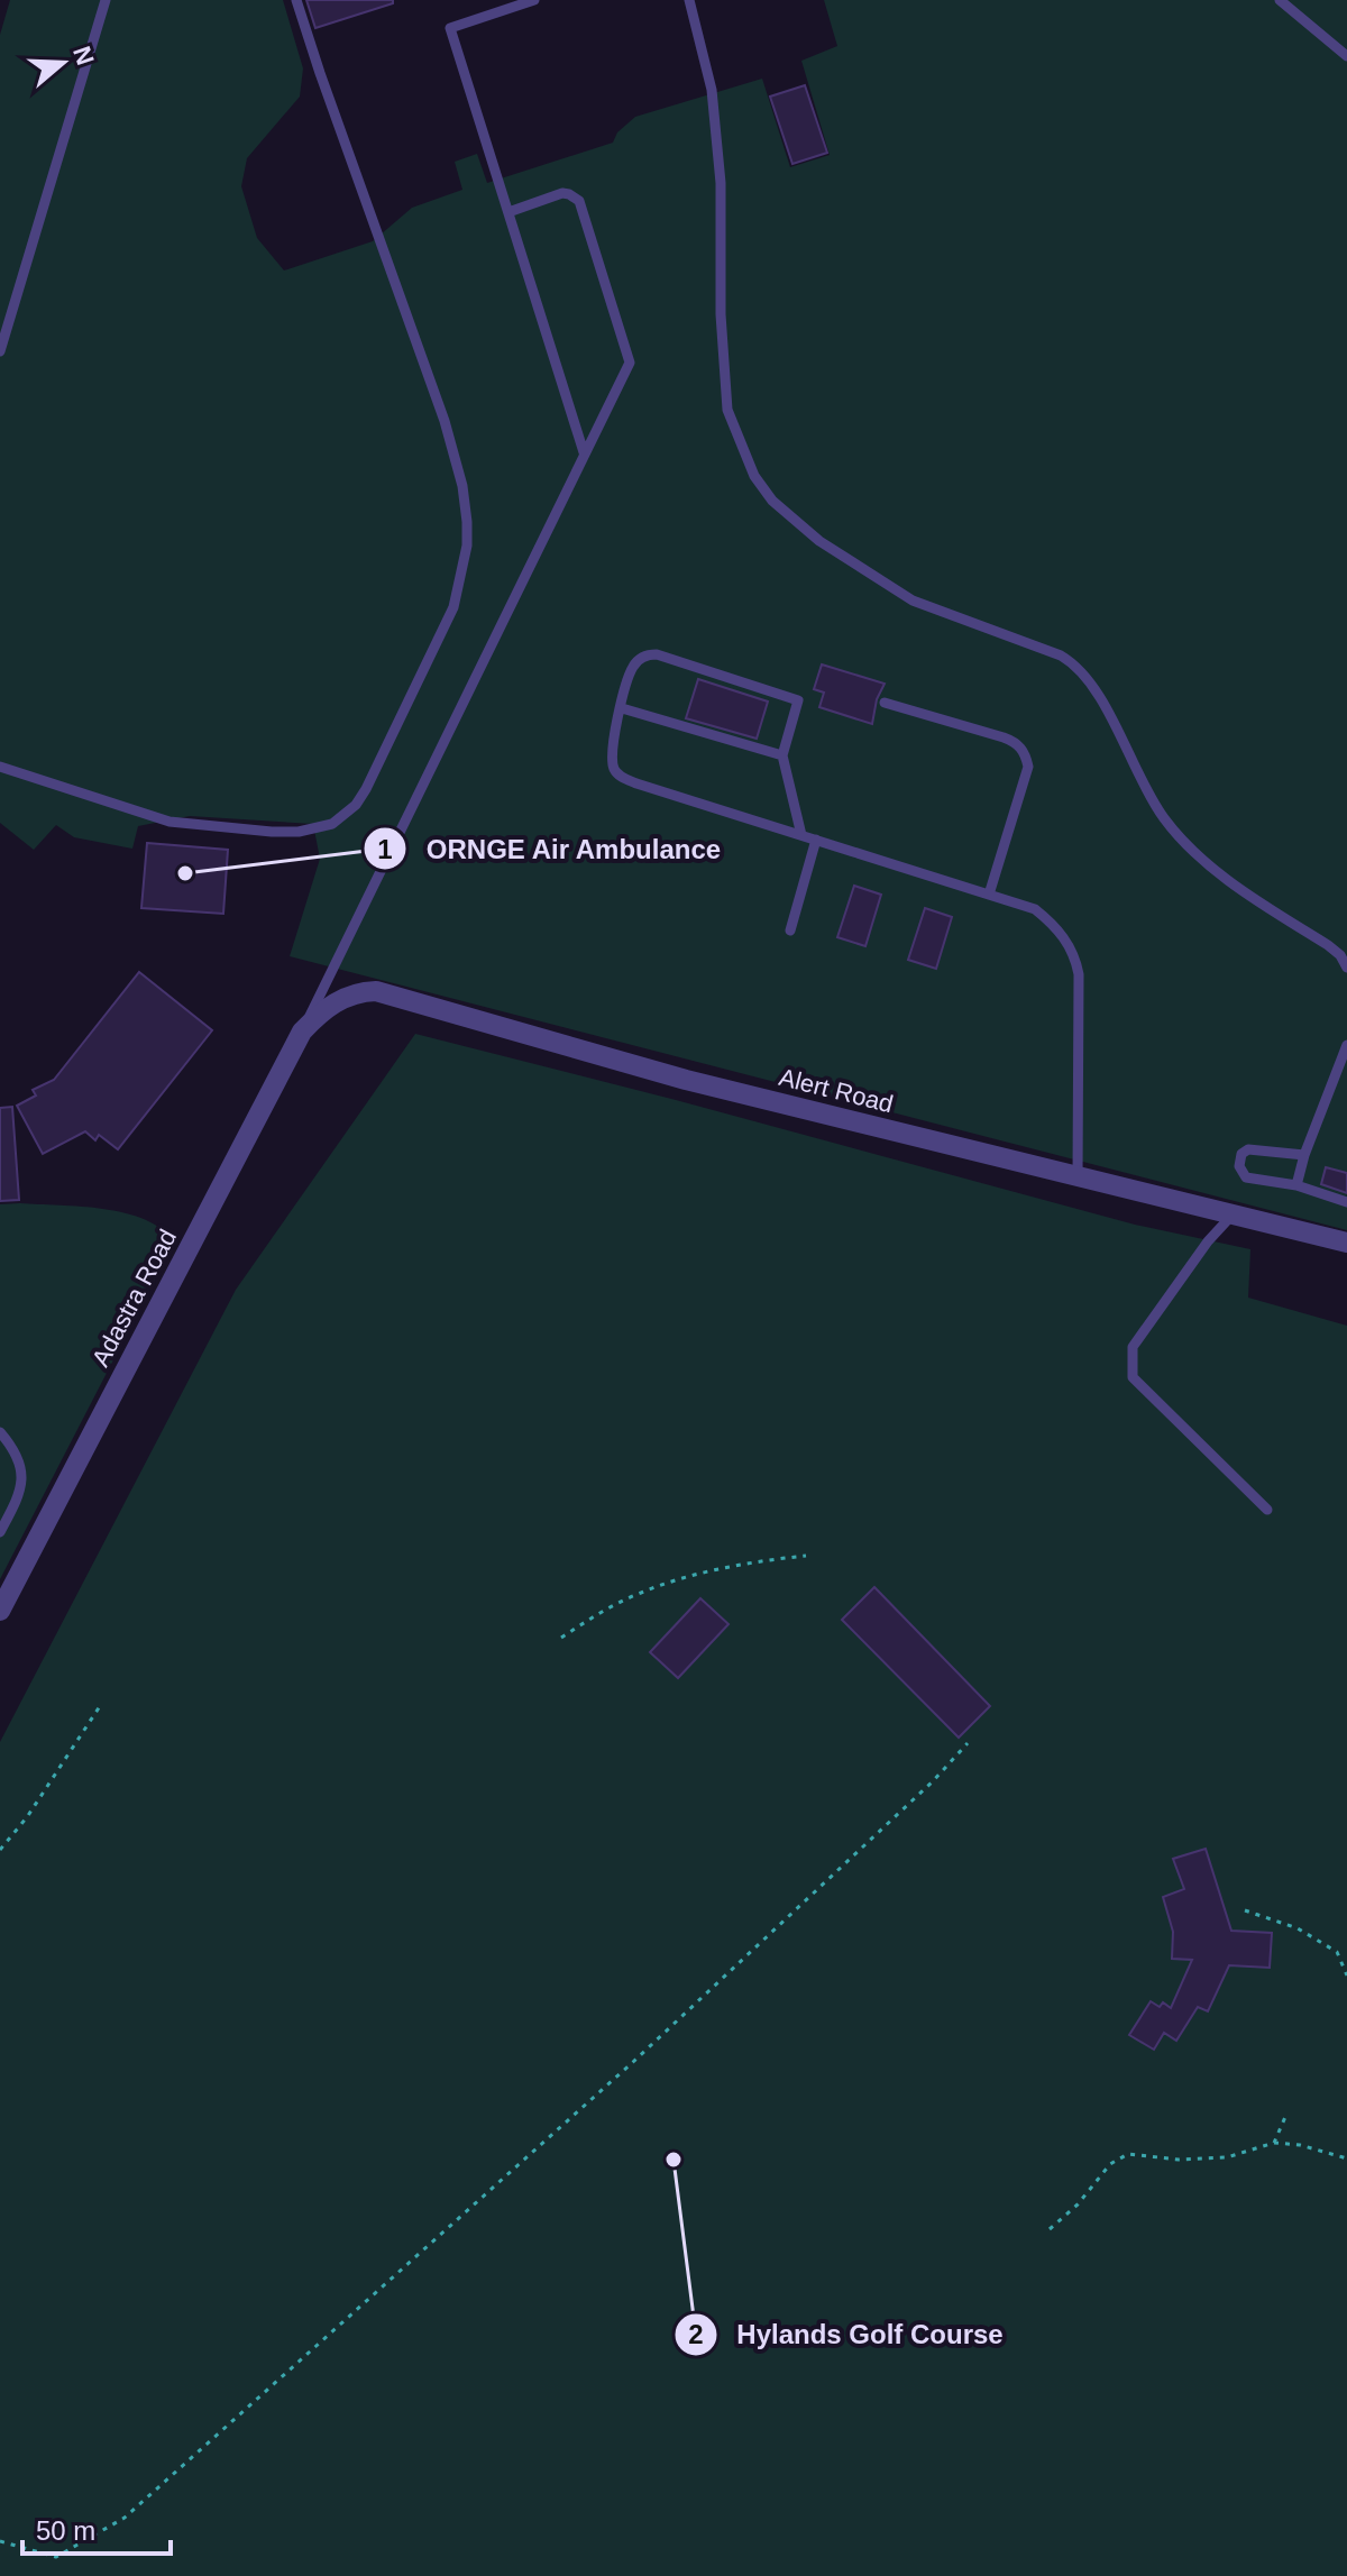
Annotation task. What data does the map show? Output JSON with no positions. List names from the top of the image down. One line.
{"streets":{"street":["Alert Road","Adastra Road"]},"crossings":[["Alert Road","Adastra Road"]],"places":["ORNGE Air Ambulance","Hylands Golf Course"],"scale_bar":"50 m","north":"right"}
